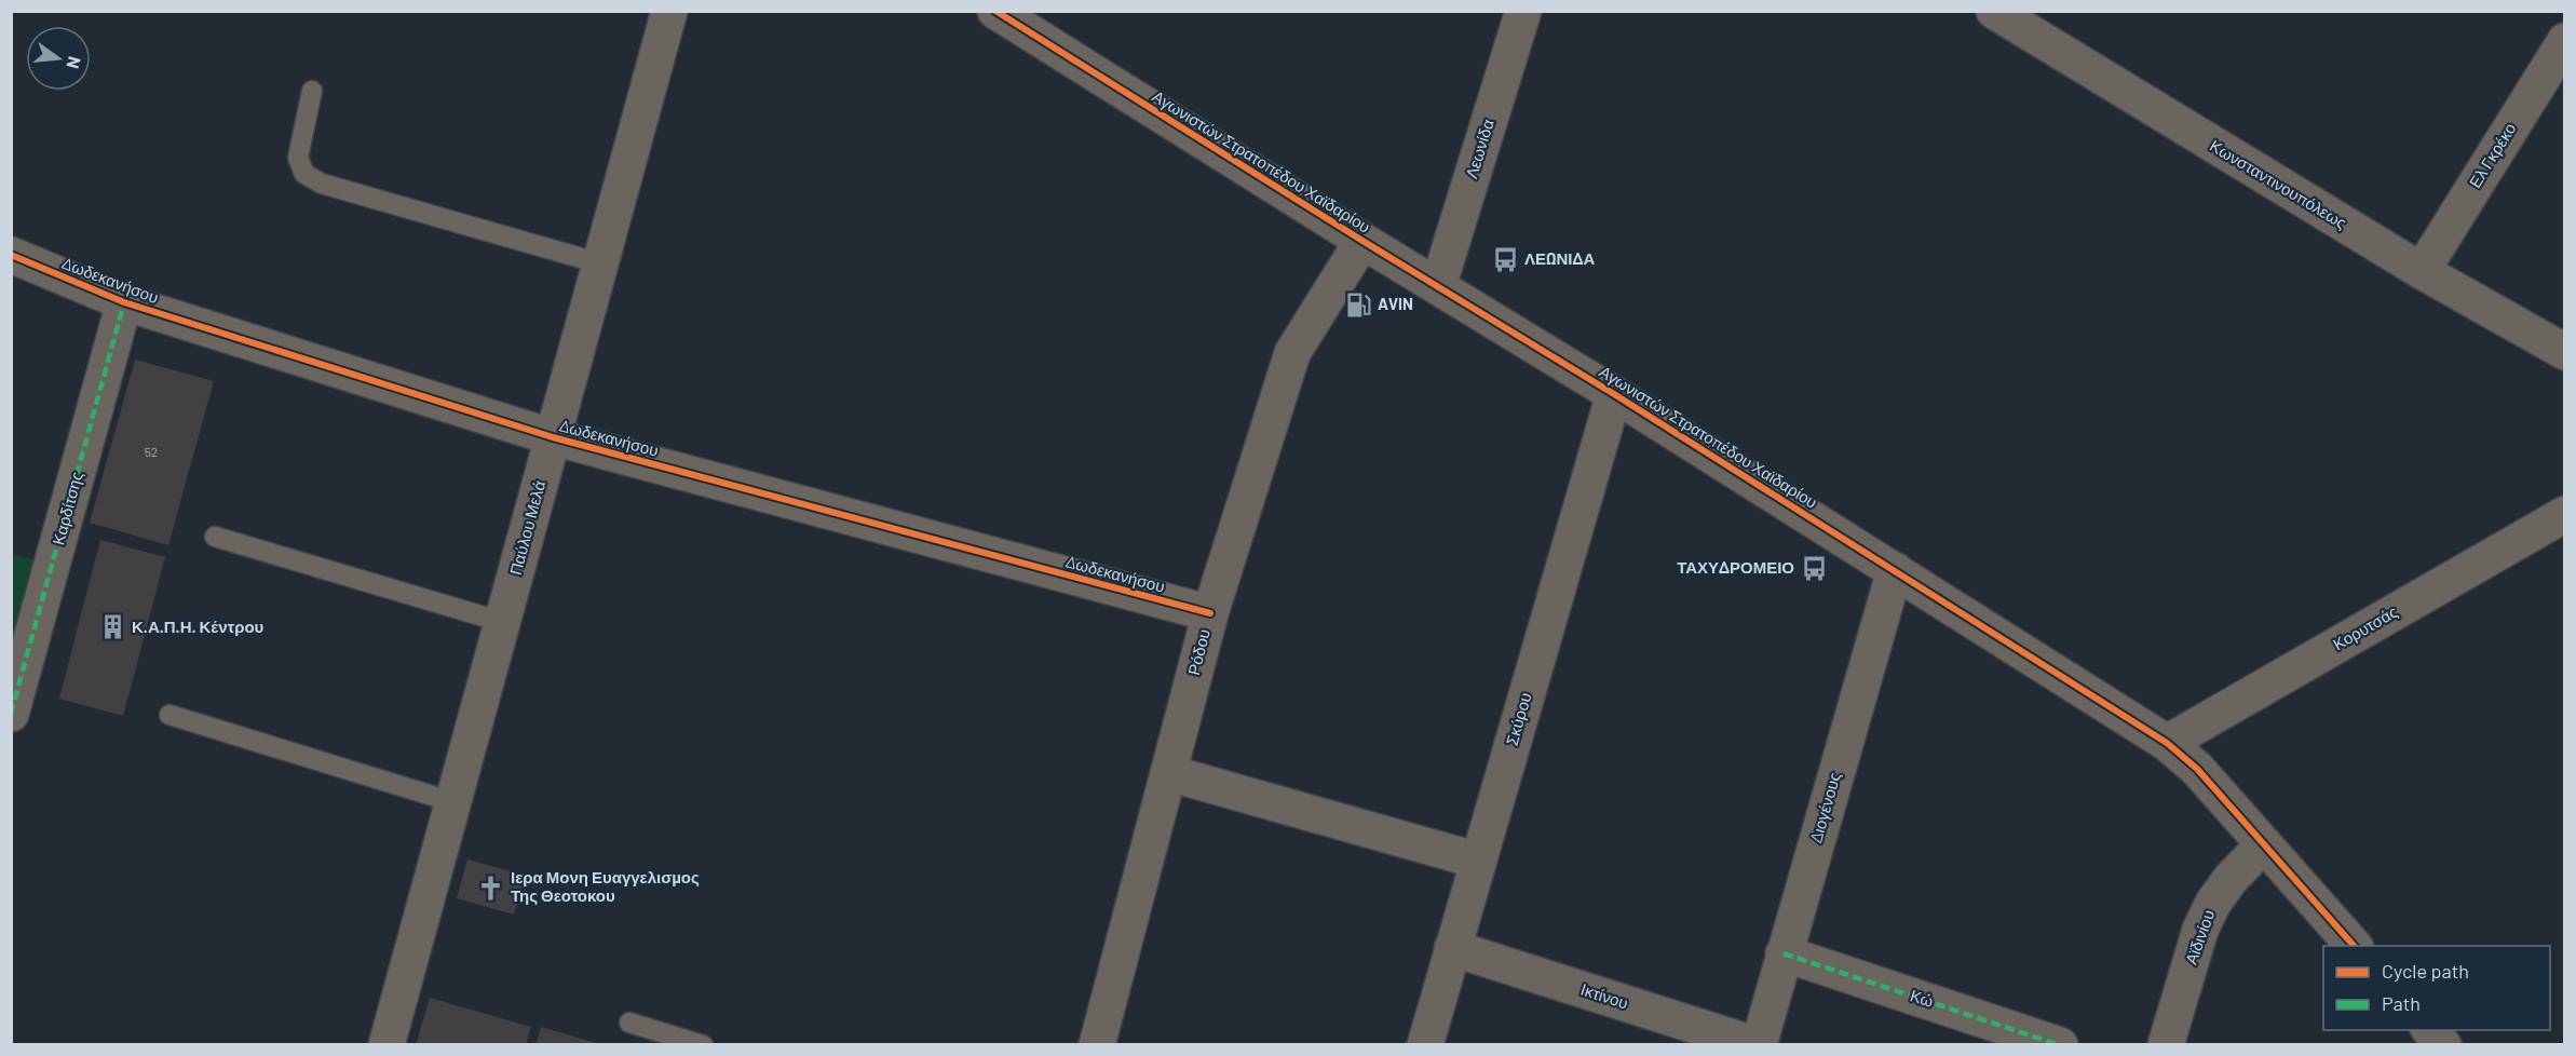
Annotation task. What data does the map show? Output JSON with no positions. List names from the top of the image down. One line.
{"streets":{"street":["Λεωνίδα","Ελ Γκρέκο","Αγωνιστών Στρατοπέδου Χαϊδαρίου","Κωνσταντινουπόλεως","Δωδεκανήσου","Καρδίτσης","Παύλου Μελά","Κορυτσάς","Ρόδου","Σκύρου","Διογένους","Αϊδινίου","Ικτίνου","Κώ"]},"crossings":[["Λεωνίδα","Αγωνιστών Στρατοπέδου Χαϊδαρίου"],["Ελ Γκρέκο","Κωνσταντινουπόλεως"],["Αγωνιστών Στρατοπέδου Χαϊδαρίου","Κορυτσάς"],["Αγωνιστών Στρατοπέδου Χαϊδαρίου","Ρόδου"],["Αγωνιστών Στρατοπέδου Χαϊδαρίου","Σκύρου"],["Αγωνιστών Στρατοπέδου Χαϊδαρίου","Διογένους"],["Αγωνιστών Στρατοπέδου Χαϊδαρίου","Αϊδινίου"],["Δωδεκανήσου","Καρδίτσης"],["Δωδεκανήσου","Παύλου Μελά"],["Δωδεκανήσου","Ρόδου"],["Σκύρου","Ικτίνου"],["Διογένους","Ικτίνου"],["Διογένους","Κώ"]],"places":{"bus stop":["ΛΕΩΝΙΔΑ","ΤΑΧΥΔΡΟΜΕΙΟ"],"fuel station":["AVIN"],"building":["Κ.Α.Π.Η. Κέντρου"],"church":["Ιερα Μονη Ευαγγελισμος Της Θεοτοκου"]},"house_numbers":["52"],"legend":["Cycle path","Path"],"north":"right"}
